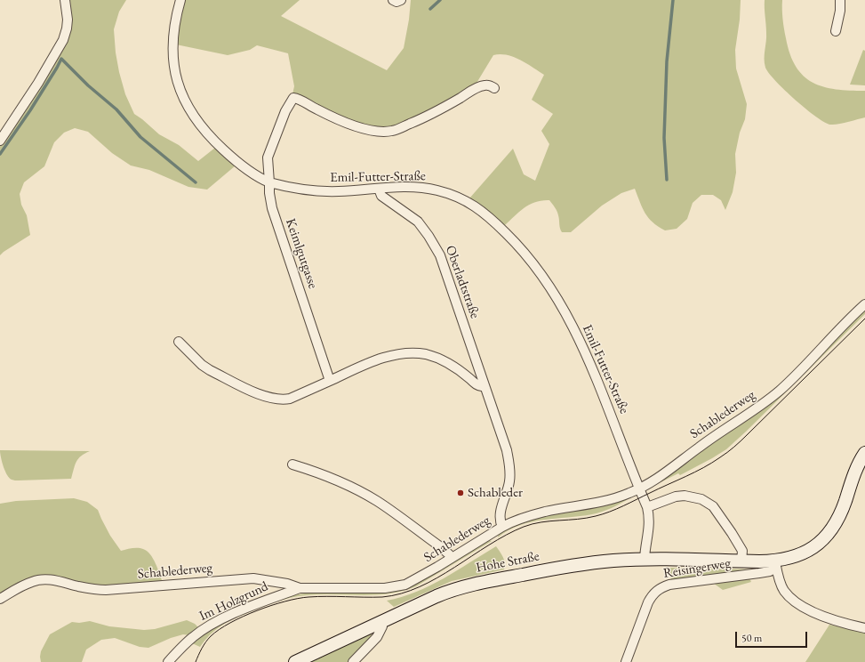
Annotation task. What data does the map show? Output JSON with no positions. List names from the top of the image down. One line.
{"streets":{"main road":["Hohe Straße"],"street":["Emil-Futter-Straße","Keimlgutgasse","Oberladtstraße","Schablederweg","Reisingerweg","Im Holzgrund"]},"crossings":[["Emil-Futter-Straße","Keimlgutgasse"],["Emil-Futter-Straße","Oberladtstraße"],["Emil-Futter-Straße","Schablederweg"],["Emil-Futter-Straße","Hohe Straße"],["Oberladtstraße","Schablederweg"],["Schablederweg","Im Holzgrund"],["Hohe Straße","Reisingerweg"]],"places":["Schableder"],"scale_bar":"50 m"}
